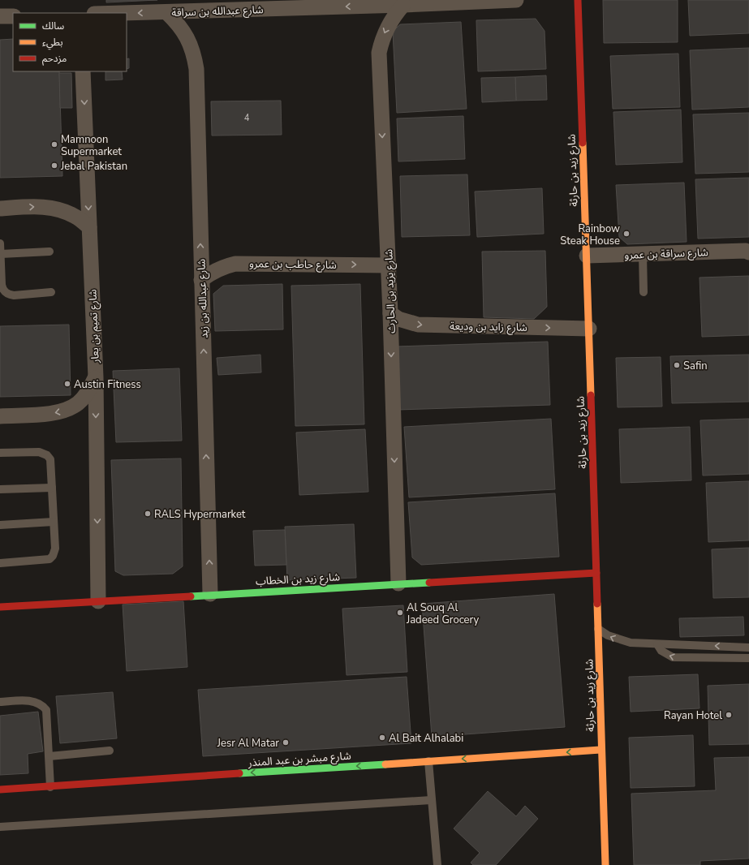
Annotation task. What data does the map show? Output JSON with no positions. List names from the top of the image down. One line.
{"streets":{"street":["شارع عبدالله بن سراقة","شارع زيد بن حارثة","شارع سراقة بن عمرو","شارع حاطب بن عمرو","شارع يزيد بن الحارث","شارع عبدالله بن زيد","شارع تميم بن يعار","شارع زايد بن وديعة","شارع زيد بن الخطاب","شارع مبشر بن عبد المنذر"]},"crossings":[["شارع عبدالله بن سراقة","شارع يزيد بن الحارث"],["شارع عبدالله بن سراقة","شارع عبدالله بن زيد"],["شارع زيد بن حارثة","شارع سراقة بن عمرو"],["شارع زيد بن حارثة","شارع زايد بن وديعة"],["شارع زيد بن حارثة","شارع زيد بن الخطاب"],["شارع زيد بن حارثة","شارع مبشر بن عبد المنذر"],["شارع حاطب بن عمرو","شارع يزيد بن الحارث"],["شارع حاطب بن عمرو","شارع عبدالله بن زيد"],["شارع يزيد بن الحارث","شارع زايد بن وديعة"],["شارع يزيد بن الحارث","شارع زيد بن الخطاب"],["شارع عبدالله بن زيد","شارع زيد بن الخطاب"],["شارع تميم بن يعار","شارع زيد بن الخطاب"]],"one_way":["شارع عبدالله بن سراقة","شارع حاطب بن عمرو","شارع يزيد بن الحارث","شارع عبدالله بن زيد","شارع تميم بن يعار","شارع زايد بن وديعة","شارع مبشر بن عبد المنذر"],"places":["Mamnoon Supermarket","Jebal Pakistan","Rainbow Steak House","Safin","Austin Fitness","RALS Hypermarket","Al Souq Al Jadeed Grocery","Rayan Hotel","Al Bait Alhalabi","Jesr Al Matar"],"house_numbers":["4"],"legend":["سالك","بطيء","مزدحم"]}
